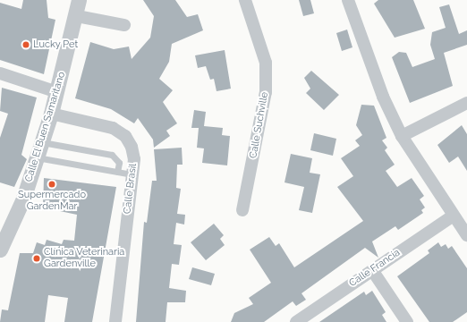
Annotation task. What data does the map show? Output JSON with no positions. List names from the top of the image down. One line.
{"streets":{"street":["Calle Suchville","Calle El Buen Samaritano","Calle Brasil","Calle Francia"]},"crossings":[["Calle El Buen Samaritano","Calle Brasil"]],"places":["Lucky Pet","Supermercado GardenMar","Clínica Veterinaria Gardenville"]}
